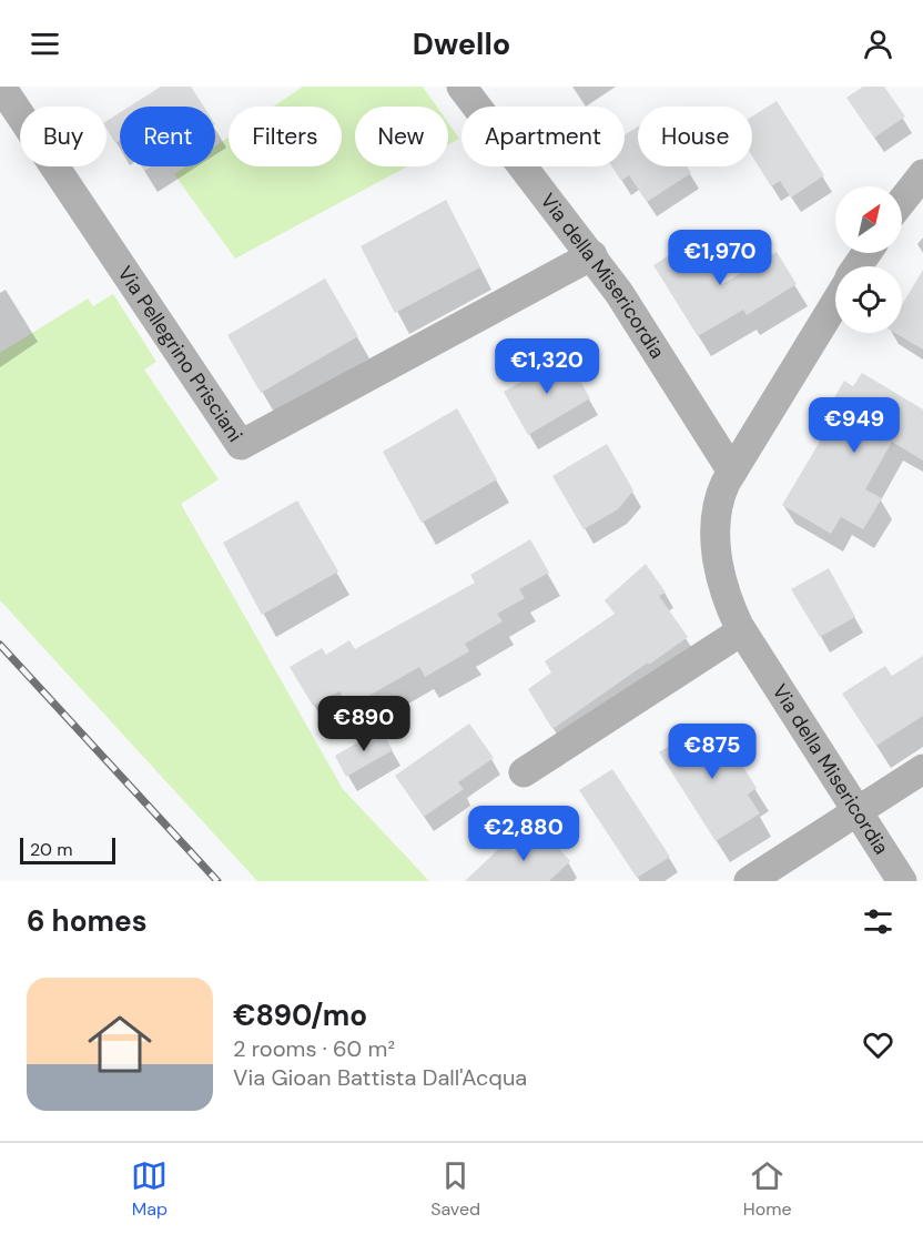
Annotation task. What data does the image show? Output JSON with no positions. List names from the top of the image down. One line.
{"streets":{"street":["Via della Misericordia","Via Pellegrino Prisciani"]},"crossings":[["Via della Misericordia","Via Pellegrino Prisciani"]],"scale_bar":"20 m","north":"top right","page":{"header":"Dwello","chip":["Buy","Rent","Filters","New","Apartment","House"],"price":["€1,970","€1,320","€949","€890","€875","€2,880"],"scale":"20 m","heading":"6 homes","list":[{"name":"€890/mo","note":"2 rooms · 60 m² · Via Gioan Battista Dall'Acqua"}],"tabs":["Map","Saved","Home"]}}
